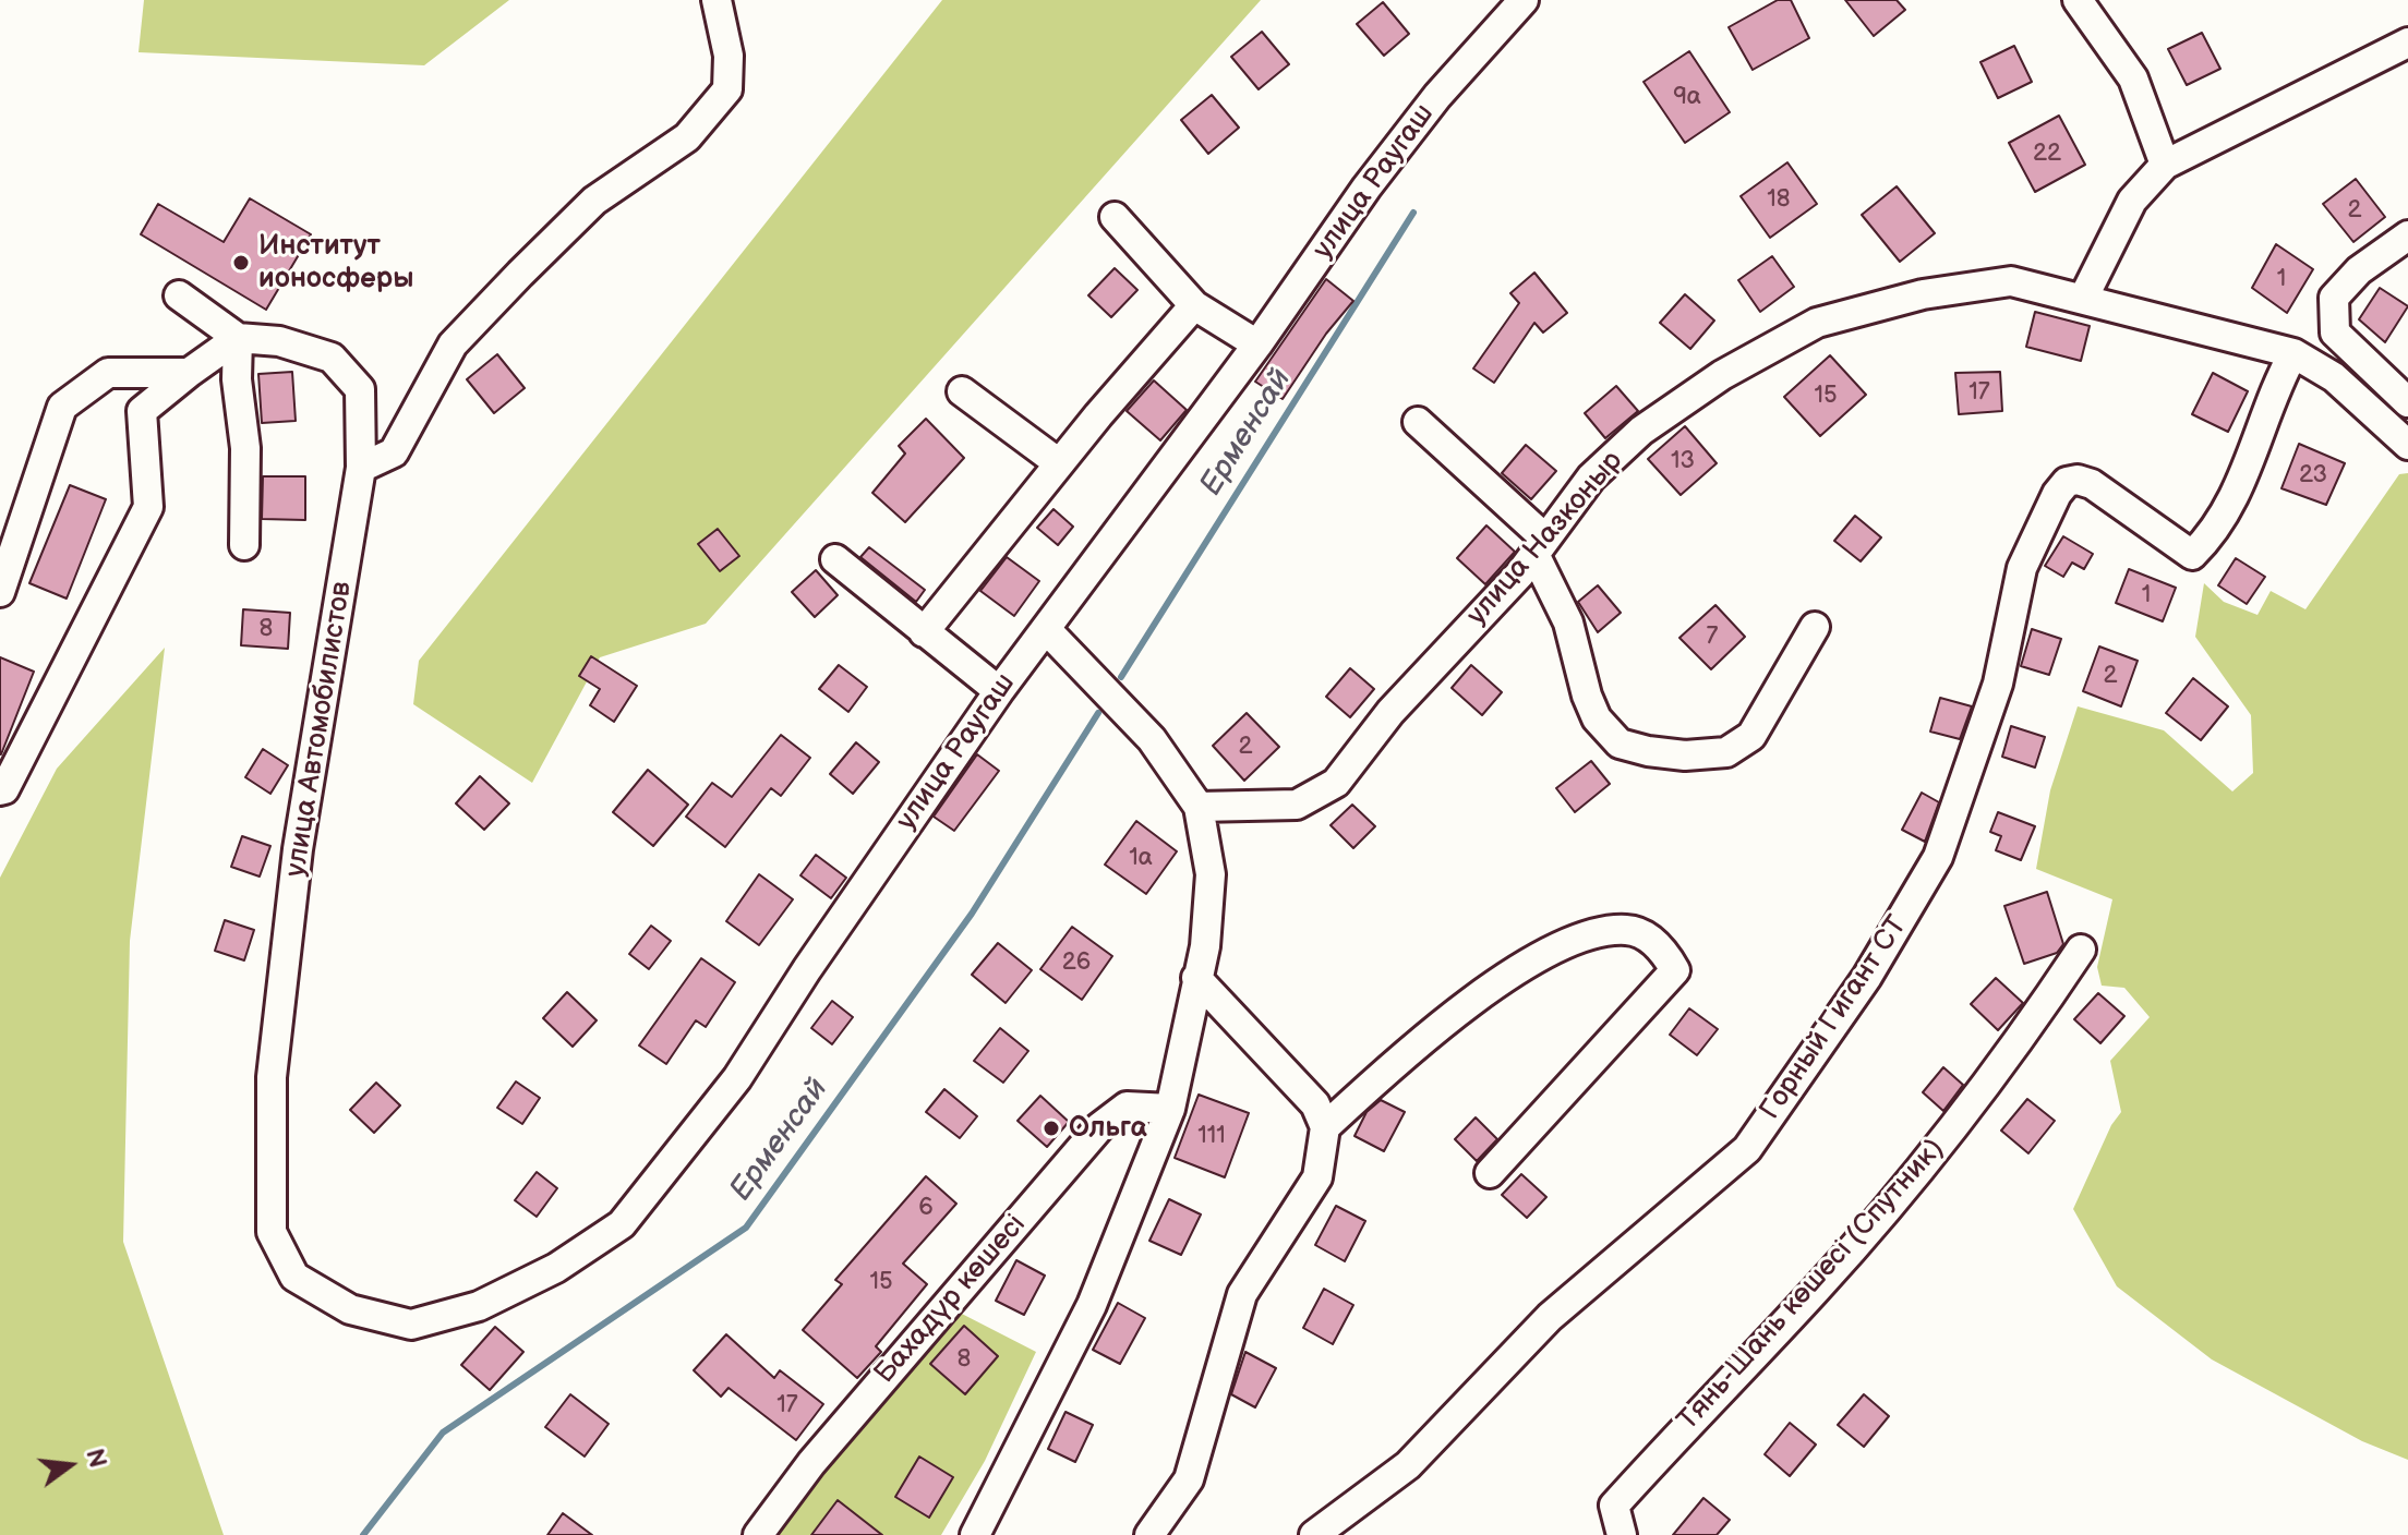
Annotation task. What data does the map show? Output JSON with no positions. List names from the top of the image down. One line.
{"streets":{"street":["улица Раугаш","улица Назконыр","улица Автомобилистов","Горный Гигант СТ","Тянь-Шань көшесі (Спутник)","Бахадүр көшесі"]},"crossings":[["улица Раугаш","улица Автомобилистов"],["улица Назконыр","Горный Гигант СТ"]],"water":["Ерменсай"],"places":["Институт ионосферы","Ольга"],"house_numbers":["9а","22","18","2","1","17","15","13","23","1","8","7","2","2","1а","26","111","6","15","8","17"],"north":"right"}
